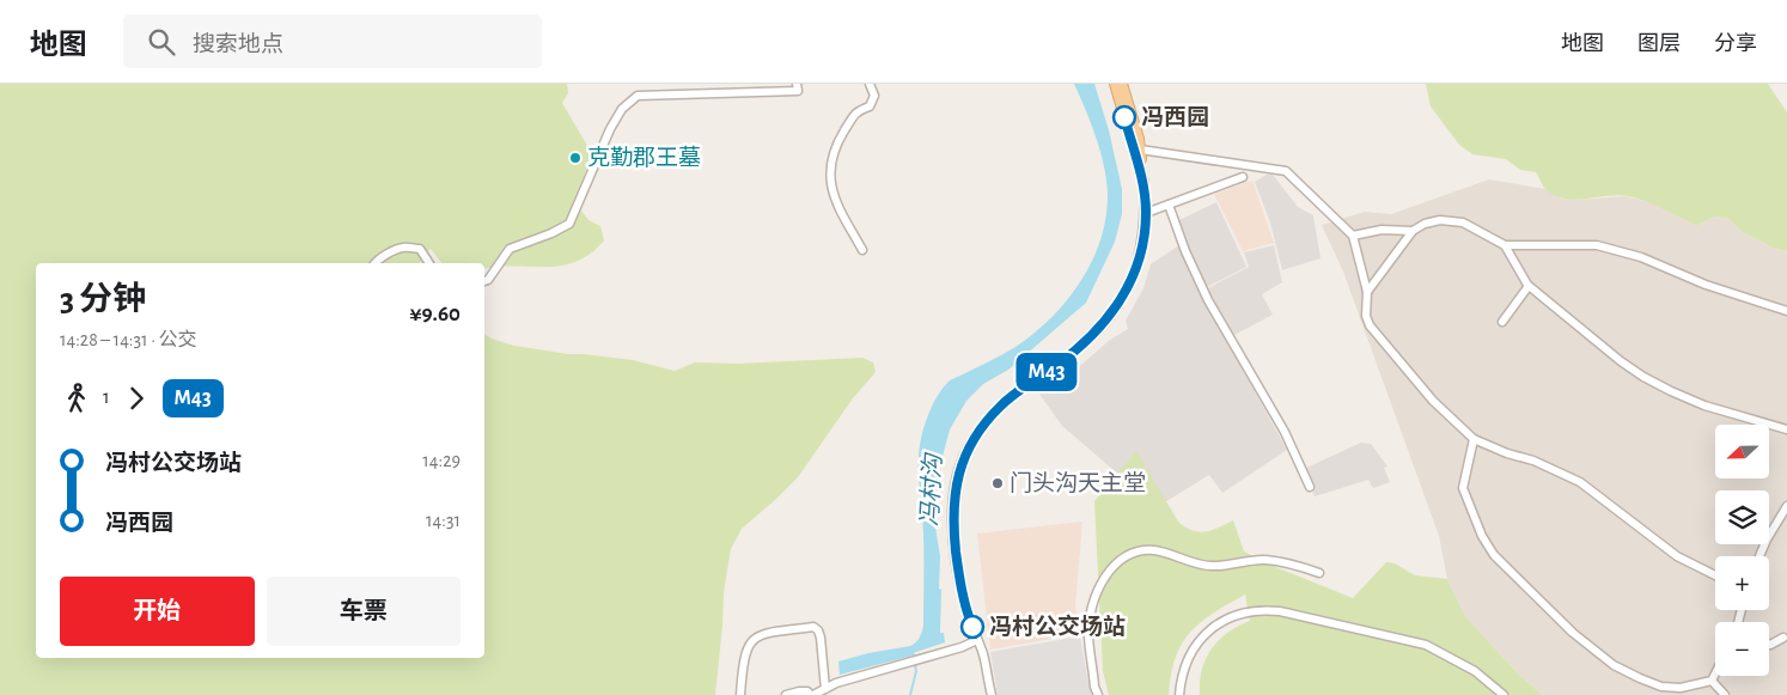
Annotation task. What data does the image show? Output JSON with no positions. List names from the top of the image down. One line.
{"water":["冯村沟"],"places":["冯西园","克勤郡王墓","门头沟天主堂","冯村公交场站"],"lines":["bus line M43"],"north":"left","page":{"header":"地图","search":"搜索地点","nav":["地图","图层","分享"],"on_map":"M43","heading":["3 分钟","14:28 – 14:31 · 公交","¥9.60"],"legs":["1","M43"],"map_buttons":["+","−"],"list":[{"name":"冯村公交场站","value":"14:29"},{"name":"冯西园","value":"14:31"}],"buttons":["开始","车票"]}}
